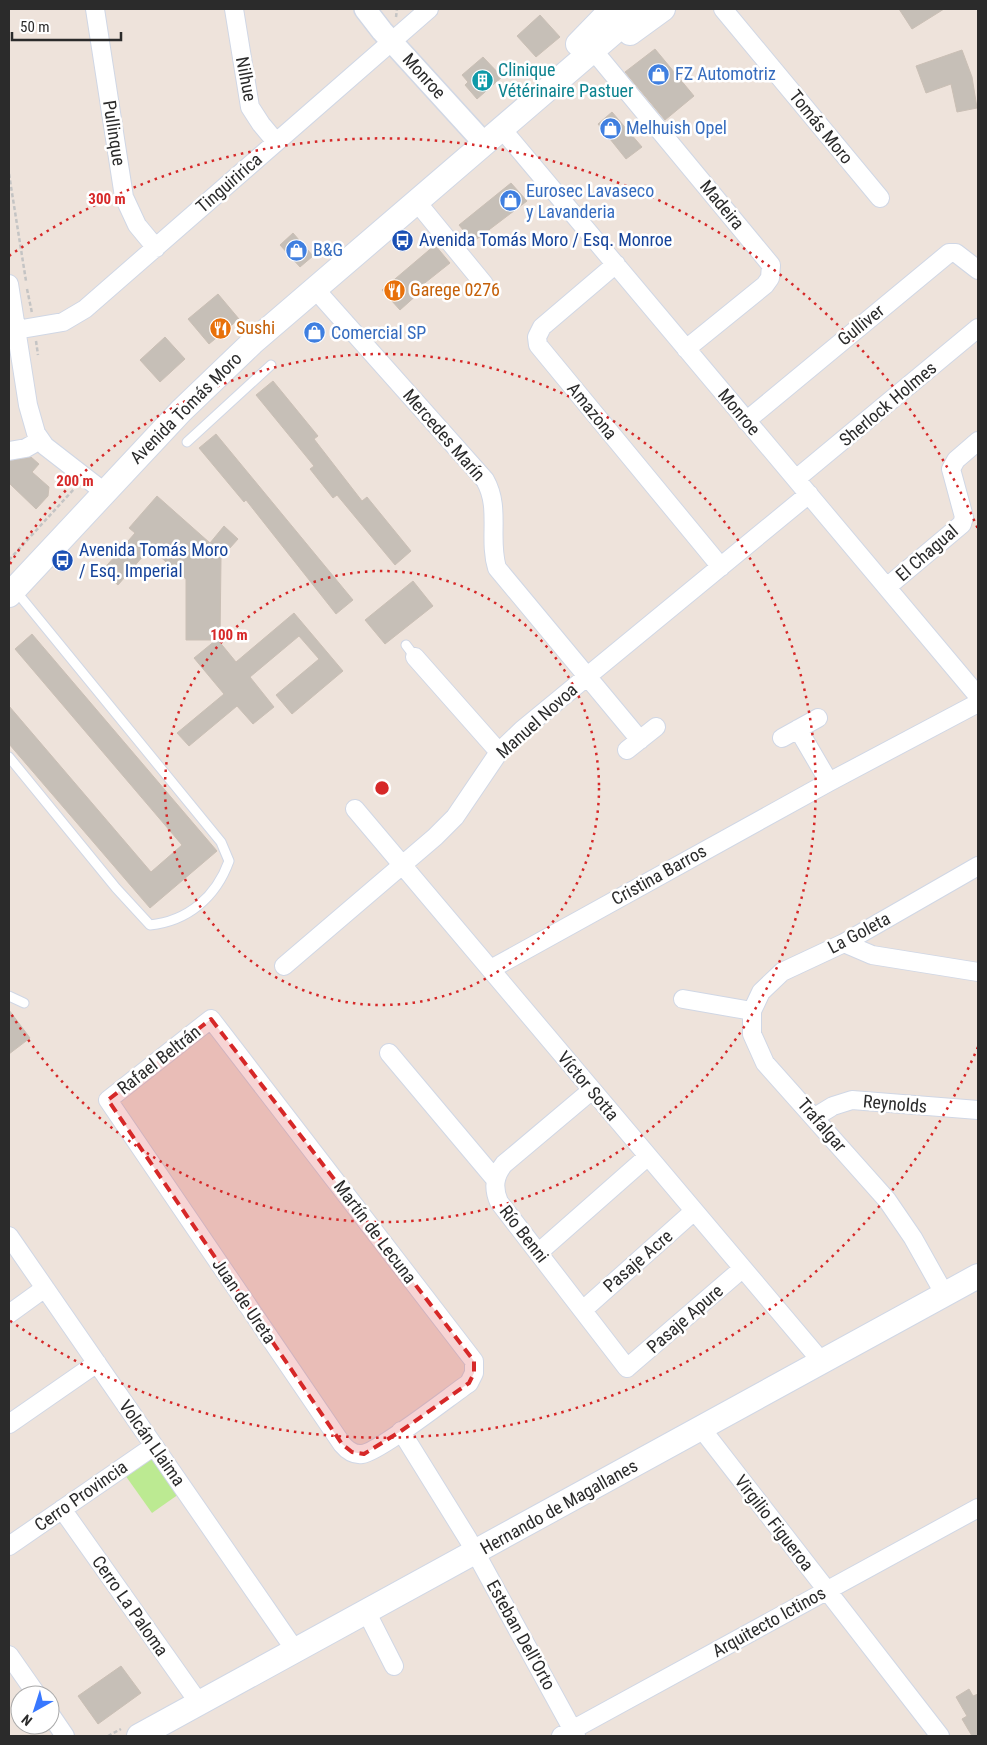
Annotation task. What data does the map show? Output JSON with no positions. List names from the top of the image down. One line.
{"streets":{"main road":["Avenida Tomás Moro","Hernando de Magallanes"],"street":["Monroe","Nilhue","Tomás Moro","Pullinque","Tinguiririca","Madeira","Gulliver","Sherlock Holmes","Amazona","Mercedes Marín","El Chagual","Manuel Novoa","Cristina Barros","La Goleta","Rafael Beltrán","Víctor Sotta","Reynolds","Trafalgar","Martín de Lecuna","Río Benni","Pasaje Acre","Juan de Ureta","Pasaje Apure","Volcán Llaima","Cerro Provincia","Virgilio Figueroa","Cerro La Paloma","Arquitecto Ictinos","Esteban Dell'Orto"]},"crossings":[["Monroe","Tinguiririca"],["Monroe","Madeira"],["Monroe","Gulliver"],["Monroe","Sherlock Holmes"],["Monroe","Avenida Tomás Moro"],["Monroe","Amazona"],["Monroe","El Chagual"],["Monroe","Manuel Novoa"],["Nilhue","Tinguiririca"],["Pullinque","Tinguiririca"],["Madeira","Avenida Tomás Moro"],["Avenida Tomás Moro","Mercedes Marín"],["Amazona","Manuel Novoa"],["Mercedes Marín","Manuel Novoa"],["Manuel Novoa","Víctor Sotta"],["Cristina Barros","Víctor Sotta"],["La Goleta","Trafalgar"],["Rafael Beltrán","Martín de Lecuna"],["Rafael Beltrán","Juan de Ureta"],["Víctor Sotta","Pasaje Acre"],["Víctor Sotta","Pasaje Apure"],["Víctor Sotta","Hernando de Magallanes"],["Reynolds","Trafalgar"],["Trafalgar","Hernando de Magallanes"],["Martín de Lecuna","Juan de Ureta"],["Martín de Lecuna","Esteban Dell'Orto"],["Río Benni","Pasaje Acre"],["Río Benni","Pasaje Apure"],["Juan de Ureta","Esteban Dell'Orto"],["Volcán Llaima","Cerro Provincia"],["Volcán Llaima","Hernando de Magallanes"],["Cerro Provincia","Cerro La Paloma"],["Hernando de Magallanes","Virgilio Figueroa"],["Hernando de Magallanes","Cerro La Paloma"],["Hernando de Magallanes","Esteban Dell'Orto"],["Virgilio Figueroa","Arquitecto Ictinos"],["Arquitecto Ictinos","Esteban Dell'Orto"]],"places":{"shop":["FZ Automotriz","Melhuish Opel","Eurosec Lavaseco y Lavanderia","B&G","Comercial SP"],"building":["Clinique Vétérinaire Pastuer"],"bus stop":["Avenida Tomás Moro / Esq. Monroe","Avenida Tomás Moro / Esq. Imperial"],"restaurant":["Garege 0276","Sushi"]},"scale_bar":"50 m","north":"bottom left","rings":["300 m","200 m","100 m"]}
